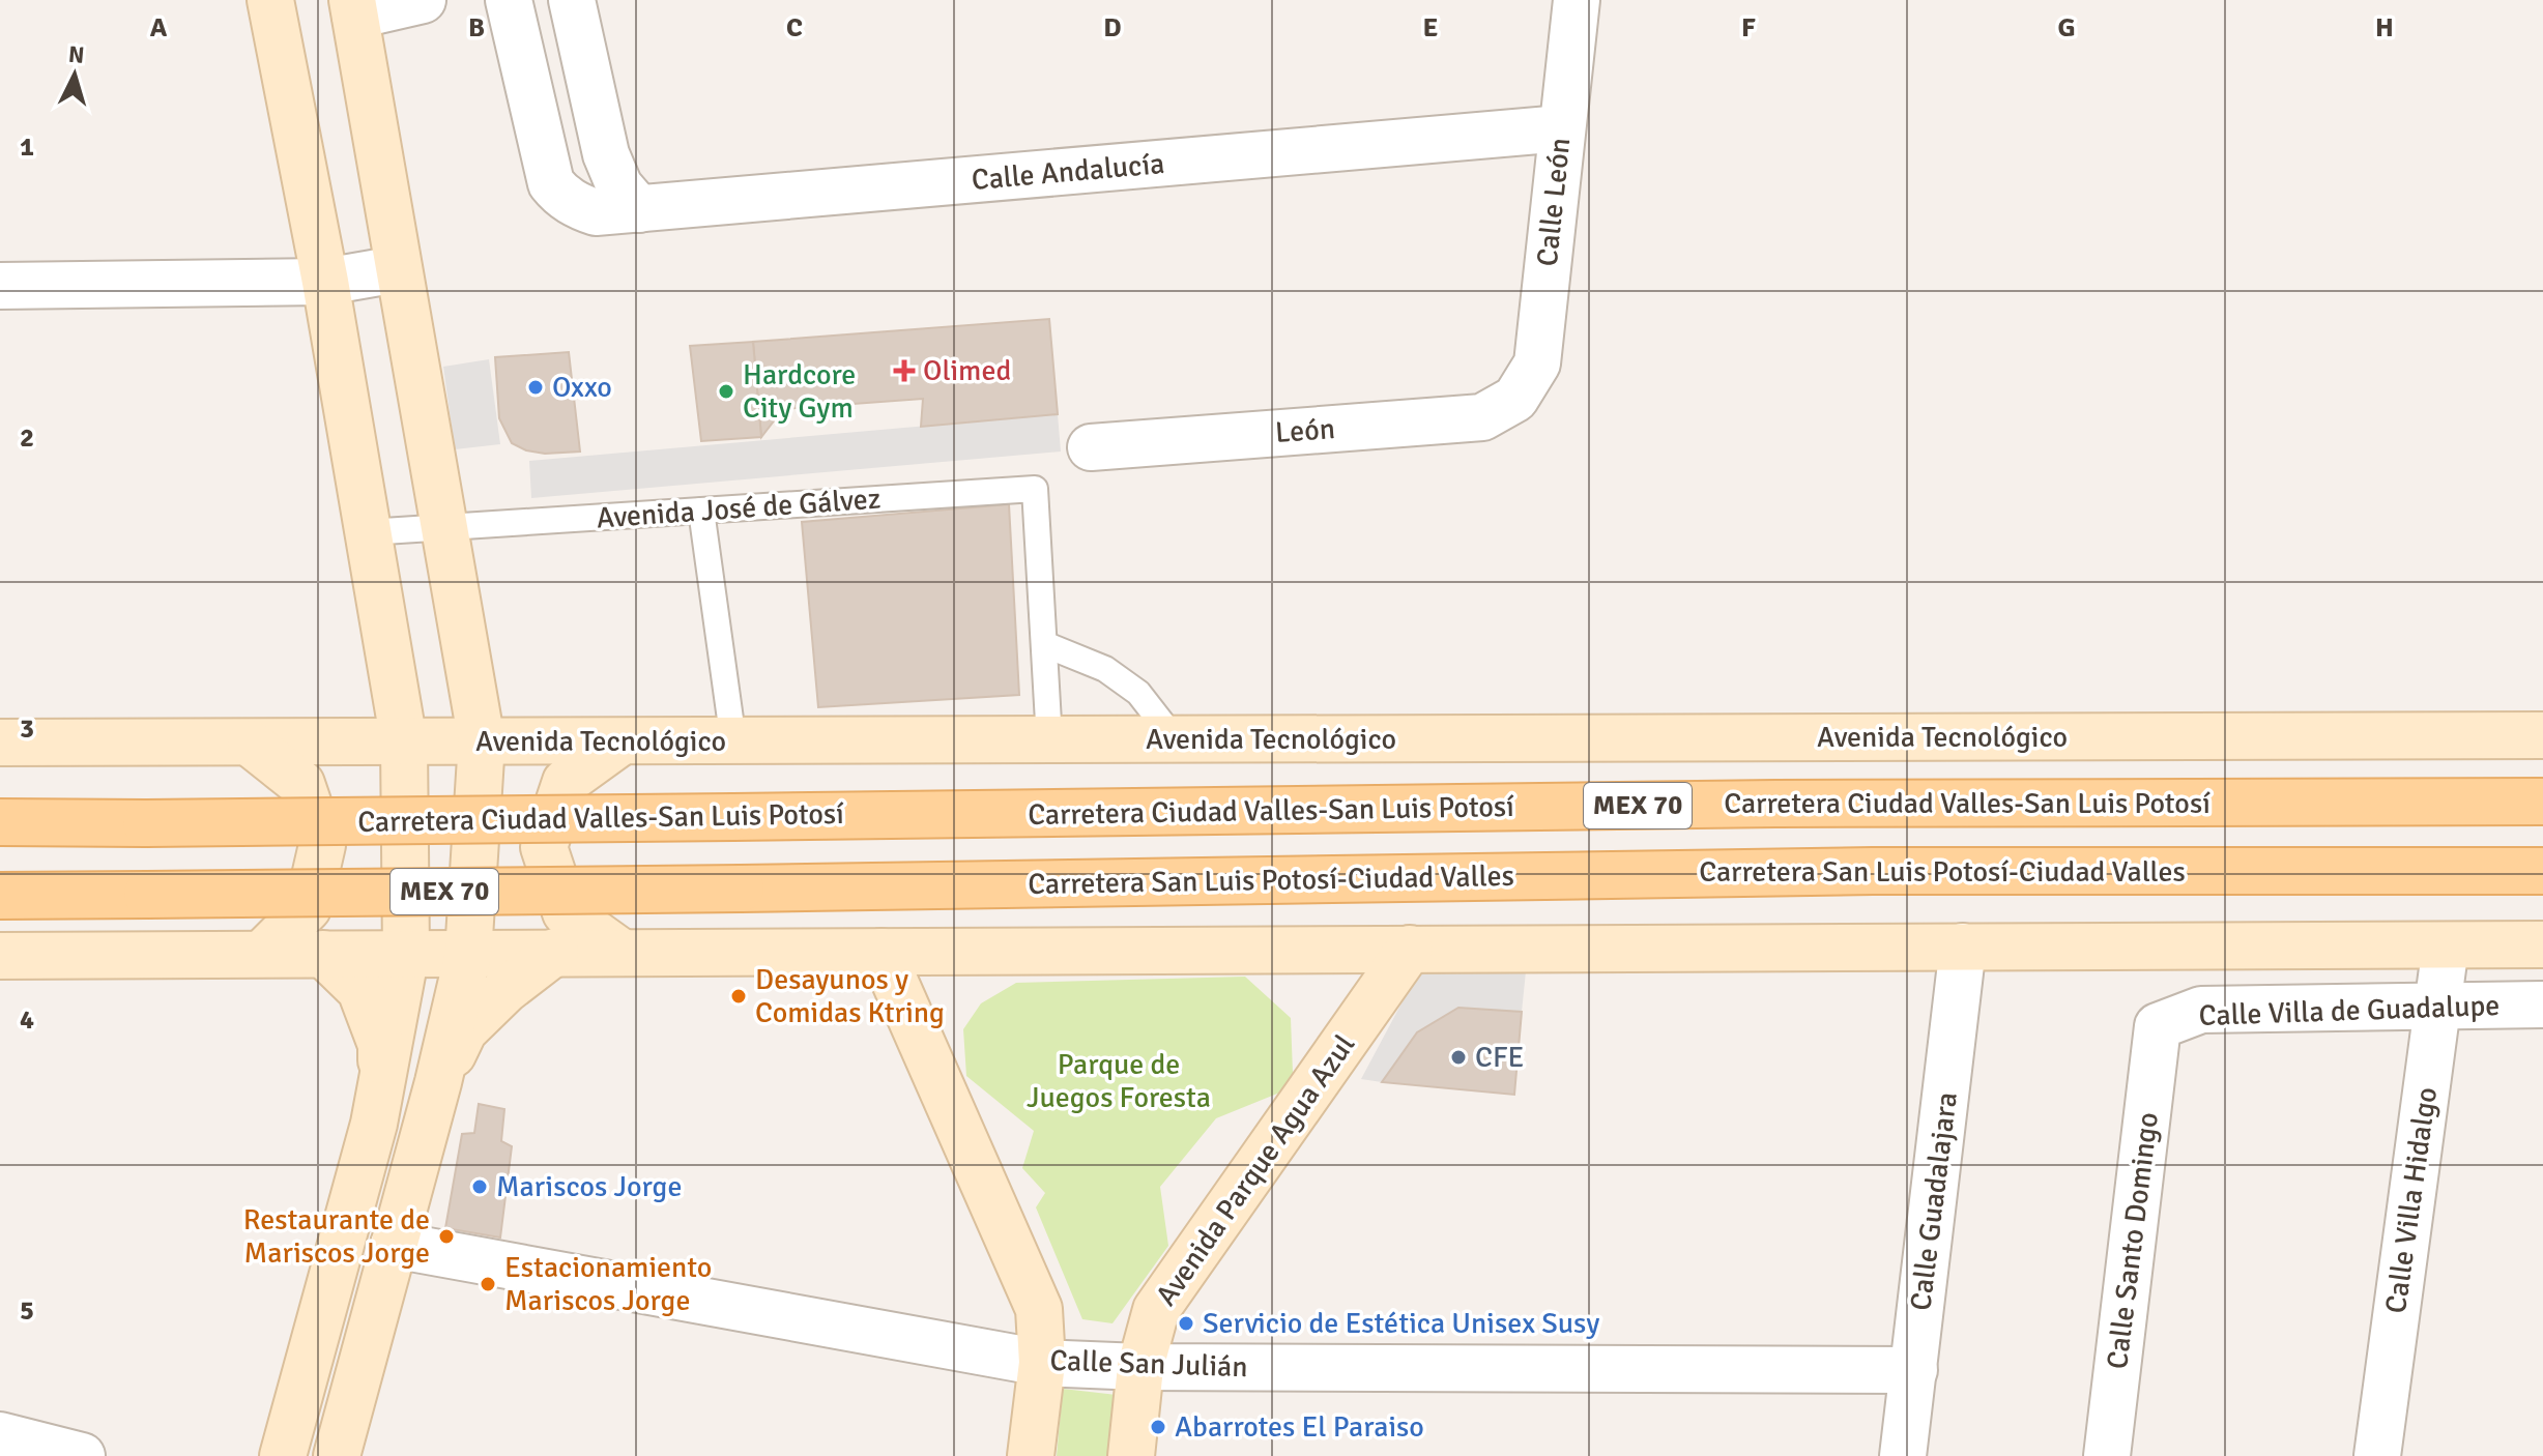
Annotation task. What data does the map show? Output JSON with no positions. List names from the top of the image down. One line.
{"streets":{"main road":["Carretera Ciudad Valles-San Luis Potosí","MEX 70","Carretera San Luis Potosí-Ciudad Valles"],"street":["Calle Andalucía","Calle León","León","Avenida Tecnológico","Calle Villa de Guadalupe","Avenida Parque Agua Azul","Calle Villa Hidalgo","Calle Guadalajara","Calle Santo Domingo","Calle San Julián"],"lane":["Avenida José de Gálvez"]},"crossings":[["Calle Andalucía","Calle León"],["Calle León","León"],["Calle Villa de Guadalupe","Calle Villa Hidalgo"],["Calle Villa de Guadalupe","Calle Santo Domingo"],["Avenida Parque Agua Azul","Calle San Julián"],["Calle Guadalajara","Calle San Julián"]],"parks":["Parque de Juegos Foresta"],"places":{"health":["Olimed"],"other":["Oxxo","Hardcore City Gym","Desayunos y Comidas Ktring","CFE","Mariscos Jorge","Restaurante de Mariscos Jorge","Estacionamiento Mariscos Jorge","Servicio de Estética Unisex Susy","Abarrotes El Paraiso"]},"north":"top","grid":{"columns":["A","B","C","D","E","F","G","H"],"rows":["1","2","3","4","5"]}}
